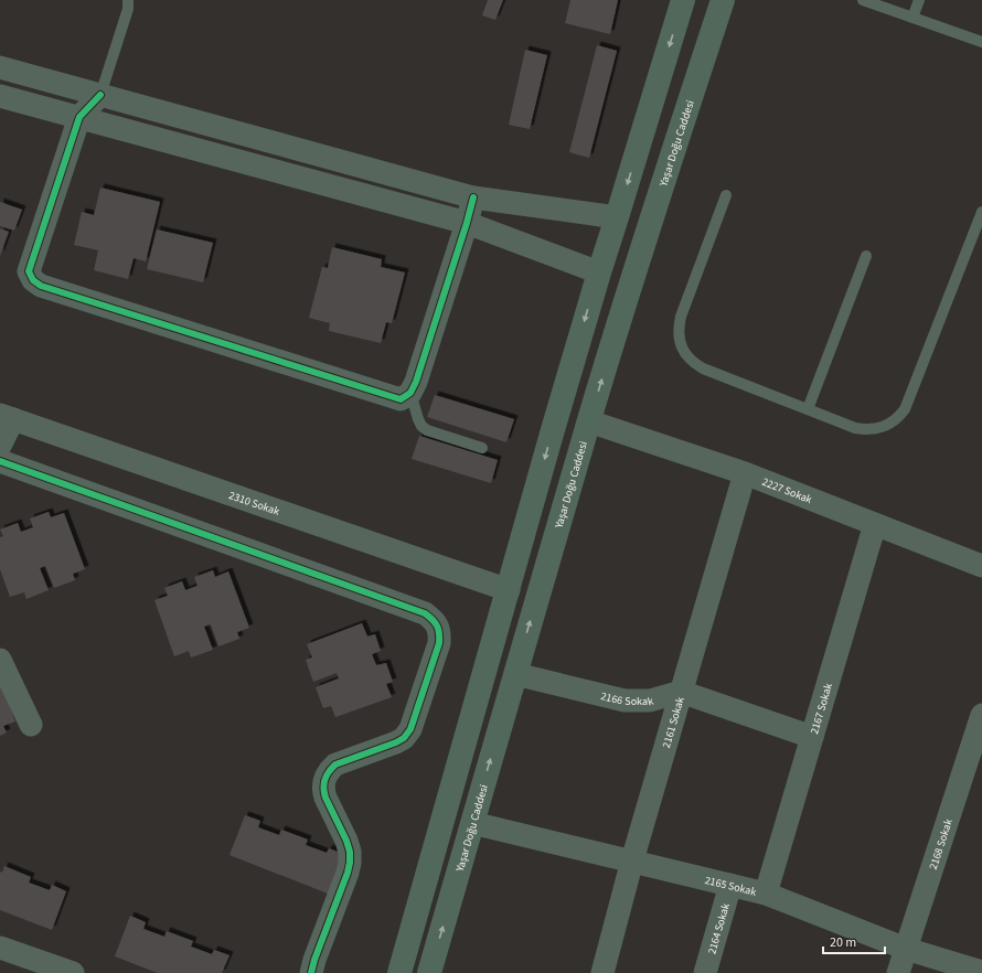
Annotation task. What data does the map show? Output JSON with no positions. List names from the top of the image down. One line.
{"streets":{"main road":["Yaşar Doğu Caddesi"],"street":["2227 Sokak","2310 Sokak","2166 Sokak","2167 Sokak","2161 Sokak","2168 Sokak","2165 Sokak","2164 Sokak"]},"crossings":[["Yaşar Doğu Caddesi","2227 Sokak"],["Yaşar Doğu Caddesi","2166 Sokak"],["Yaşar Doğu Caddesi","2165 Sokak"],["2227 Sokak","2167 Sokak"],["2227 Sokak","2161 Sokak"],["2166 Sokak","2161 Sokak"],["2167 Sokak","2165 Sokak"],["2161 Sokak","2165 Sokak"],["2168 Sokak","2165 Sokak"],["2165 Sokak","2164 Sokak"]],"scale_bar":"20 m"}
